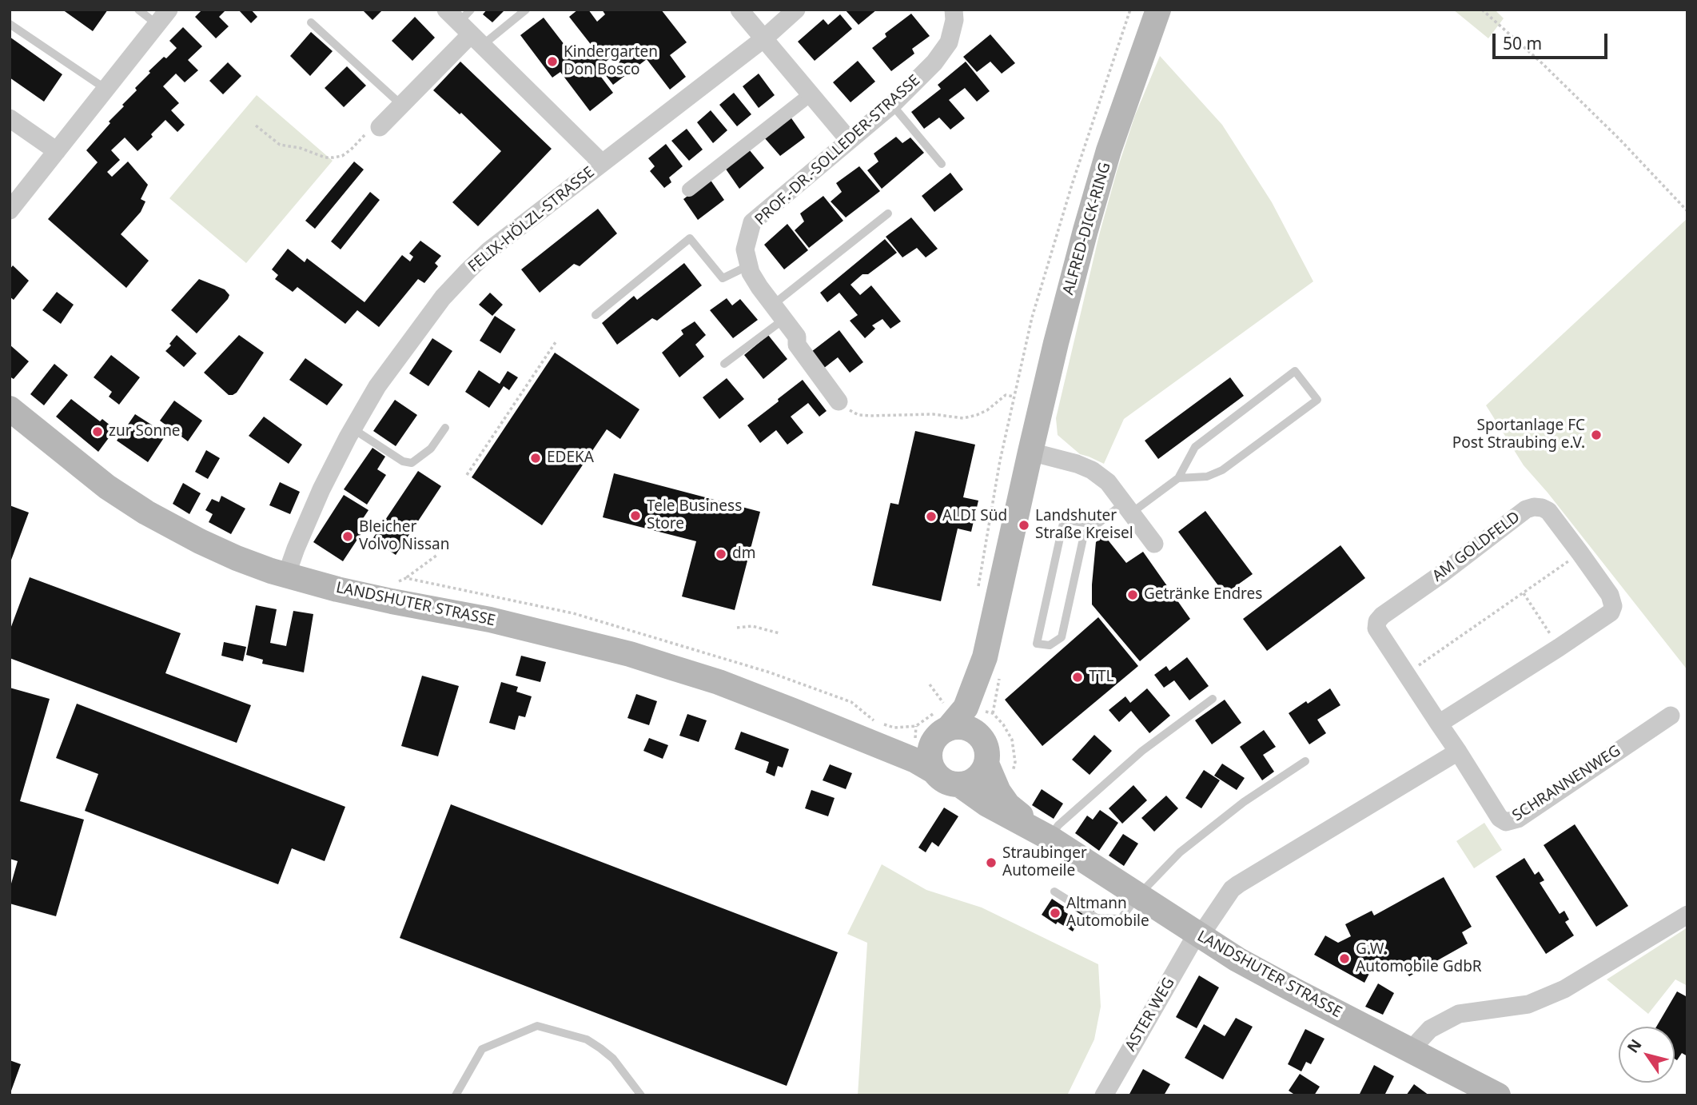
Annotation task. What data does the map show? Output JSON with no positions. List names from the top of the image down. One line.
{"streets":{"main road":["ALFRED-DICK-RING","LANDSHUTER STRASSE"],"street":["PROF.-DR.-SOLLEDER-STRASSE","FELIX-HÖLZL-STRASSE","AM GOLDFELD","SCHRANNENWEG","ASTER WEG"]},"crossings":[["FELIX-HÖLZL-STRASSE","LANDSHUTER STRASSE"],["ALFRED-DICK-RING","LANDSHUTER STRASSE"],["AM GOLDFELD","SCHRANNENWEG"],["LANDSHUTER STRASSE","ASTER WEG"]],"places":["Kindergarten Don Bosco","zur Sonne","Sportanlage FC Post Straubing e.V.","EDEKA","Tele Business Store","ALDI Süd","Landshuter Straße Kreisel","Bleicher Volvo Nissan","dm","Getränke Endres","TTL","Straubinger Automeile","Altmann Automobile","G.W. Automobile GdbR"],"scale_bar":"50 m","north":"top left"}
